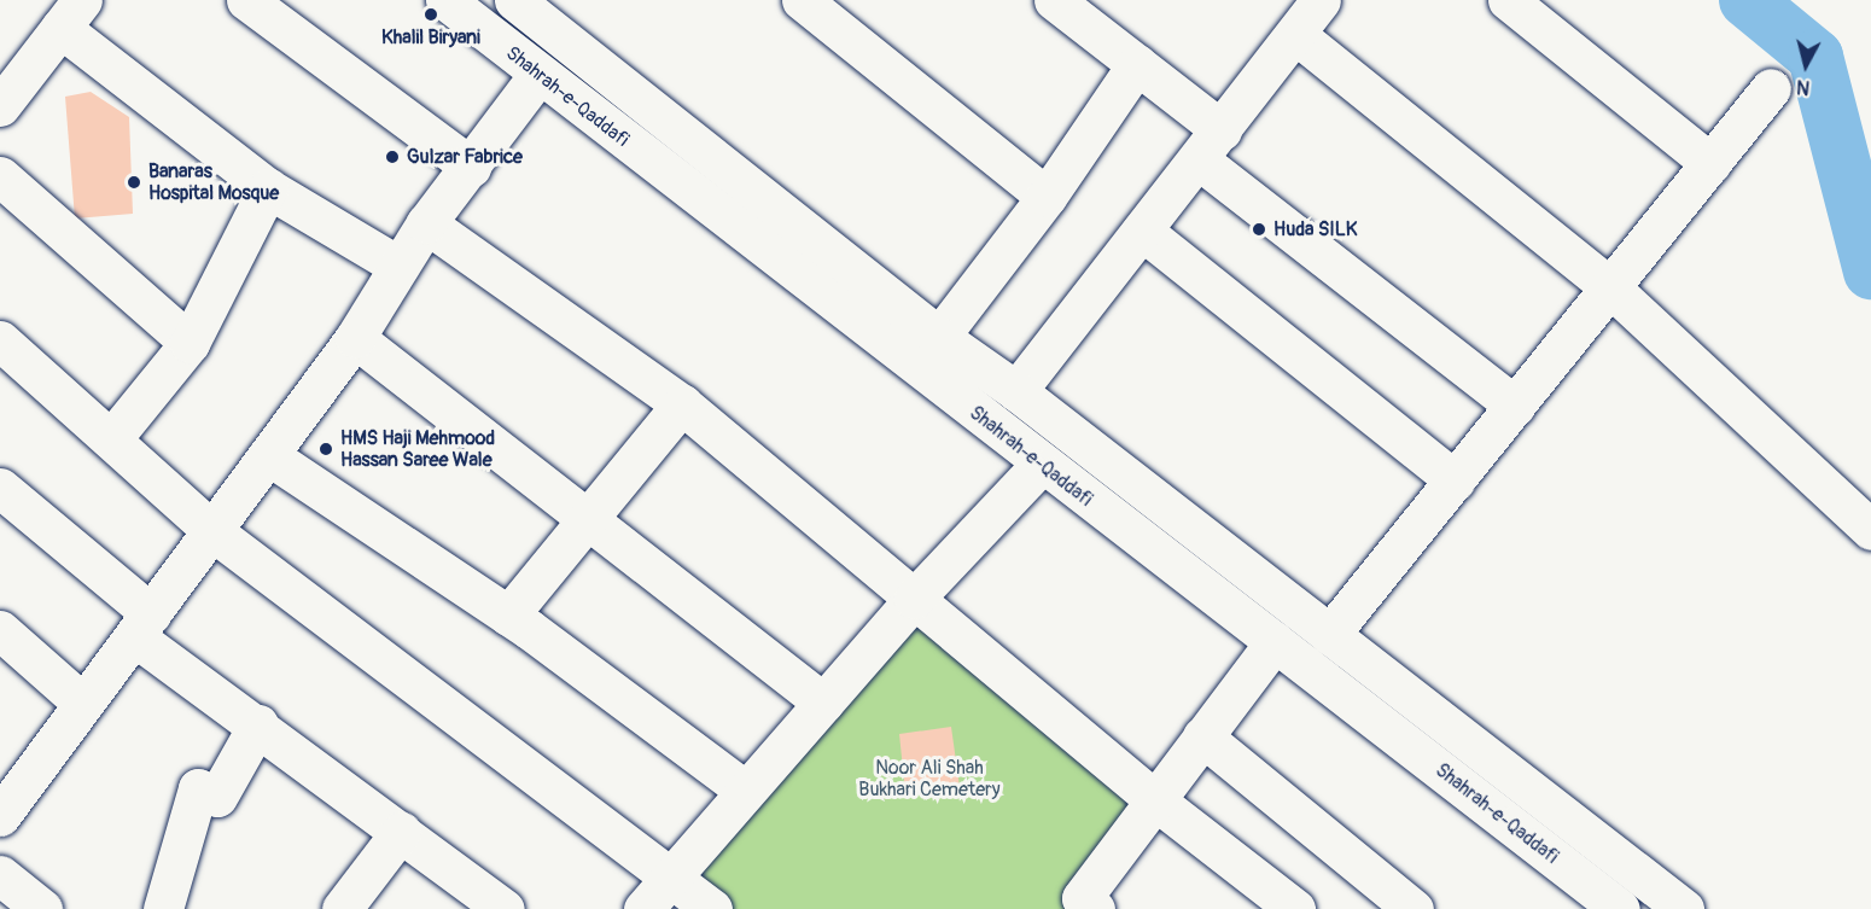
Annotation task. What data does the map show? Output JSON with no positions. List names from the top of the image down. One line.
{"streets":{"street":["Shahrah-e-Qaddafi"]},"parks":["Noor Ali Shah Bukhari Cemetery"],"places":["Khalil Biryani","Gulzar Fabrice","Banaras Hospital Mosque","Huda SILK","HMS Haji Mehmood Hassan Saree Wale"],"north":"bottom"}
